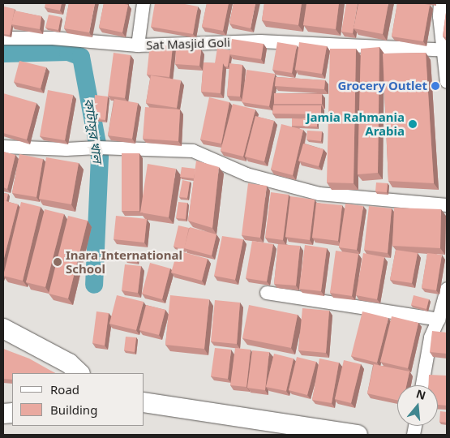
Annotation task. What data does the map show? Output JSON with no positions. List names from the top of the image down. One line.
{"streets":{"street":["Sat Masjid Goli"]},"water":["কাটাসুর খাল"],"places":["Grocery Outlet","Jamia Rahmania Arabia","Inara International School"],"legend":["Road","Building"],"north":"top"}
